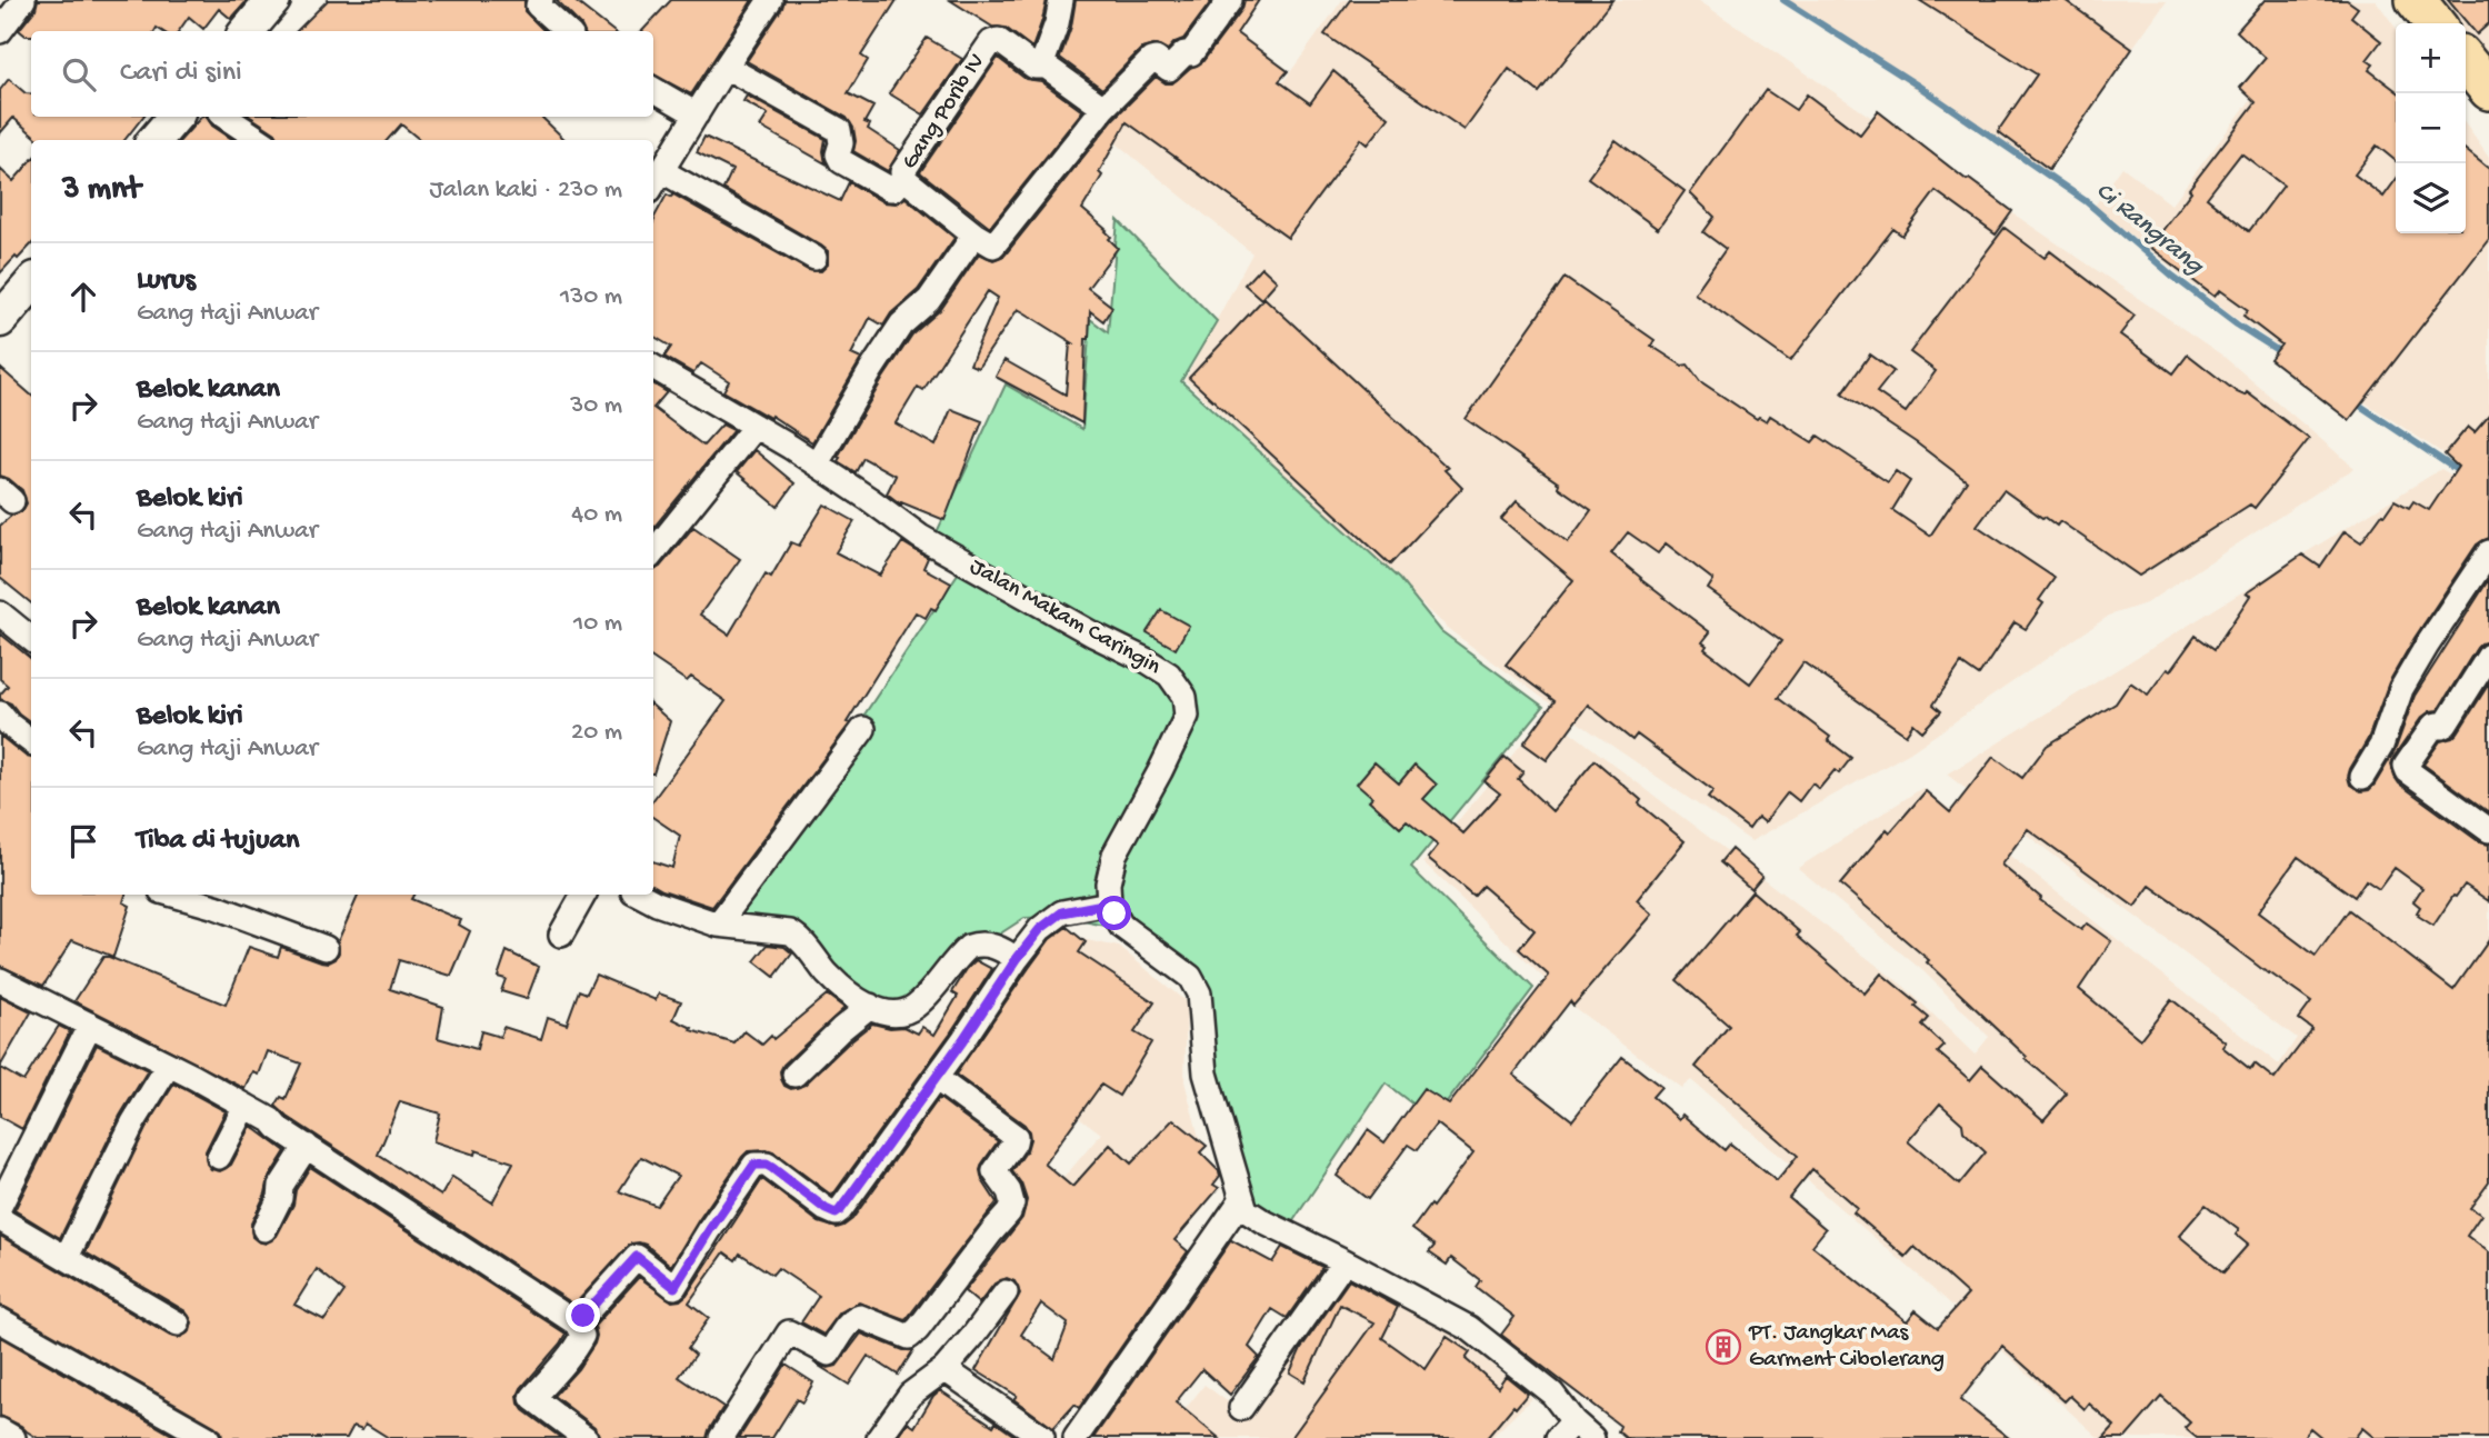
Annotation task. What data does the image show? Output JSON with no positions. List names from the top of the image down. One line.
{"streets":{"street":["Gang Porib IV","Jalan Makam Caringin"]},"water":["Ci Rangrang"],"places":{"building":["PT. Jangkar Mas Garment Cibolerang"]},"page":{"map_buttons":["+","−"],"search":"Cari di sini","heading":["3 mnt","Jalan kaki · 230 m"],"list":[["Lurus","Gang Haji Anwar","130 m"],["Belok kanan","Gang Haji Anwar","30 m"],["Belok kiri","Gang Haji Anwar","40 m"],["Belok kanan","Gang Haji Anwar","10 m"],["Belok kiri","Gang Haji Anwar","20 m"],"Tiba di tujuan"]}}
